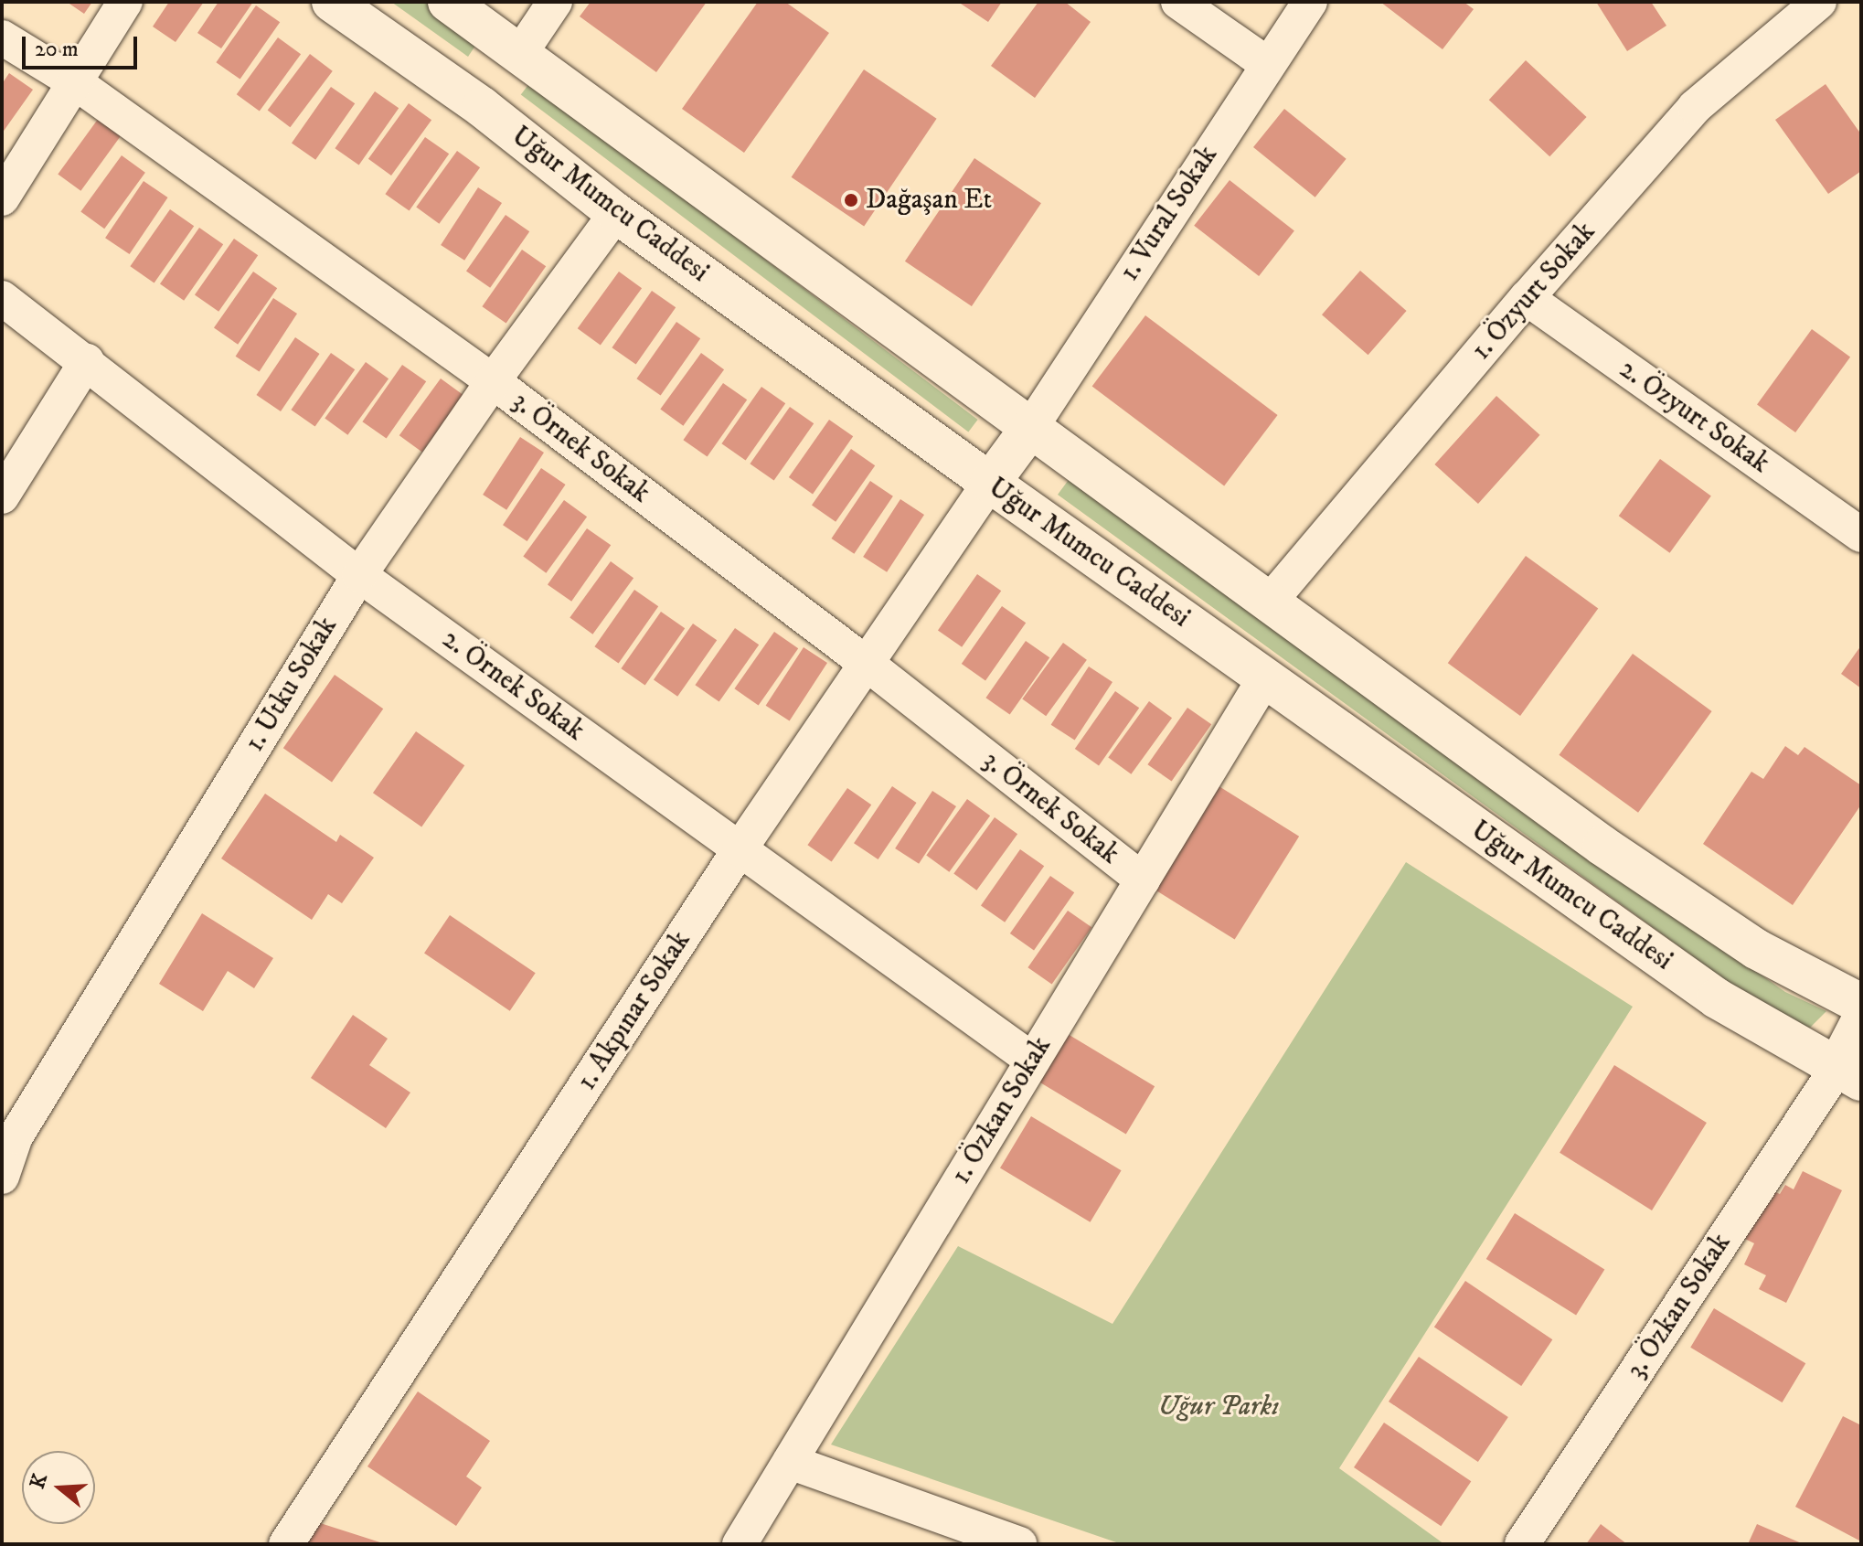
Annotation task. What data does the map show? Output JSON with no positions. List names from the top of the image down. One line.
{"streets":{"street":["Uğur Mumcu Caddesi","1. Vural Sokak","1. Özyurt Sokak","2. Özyurt Sokak","3. Örnek Sokak","1. Utku Sokak","2. Örnek Sokak","1. Akpınar Sokak","1. Özkan Sokak","3. Özkan Sokak"]},"crossings":[["Uğur Mumcu Caddesi","1. Utku Sokak"],["Uğur Mumcu Caddesi","1. Akpınar Sokak"],["Uğur Mumcu Caddesi","1. Özkan Sokak"],["Uğur Mumcu Caddesi","3. Özkan Sokak"],["1. Özyurt Sokak","2. Özyurt Sokak"],["3. Örnek Sokak","1. Utku Sokak"],["3. Örnek Sokak","1. Akpınar Sokak"],["3. Örnek Sokak","1. Özkan Sokak"],["1. Utku Sokak","2. Örnek Sokak"],["2. Örnek Sokak","1. Akpınar Sokak"],["2. Örnek Sokak","1. Özkan Sokak"]],"parks":["Uğur Parkı"],"places":["Dağaşan Et"],"scale_bar":"20 m","north":"left"}
